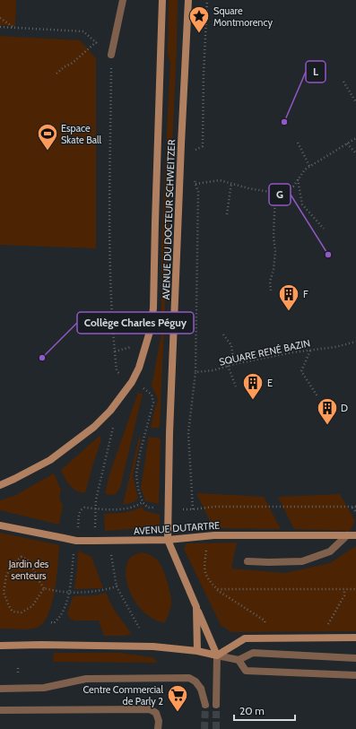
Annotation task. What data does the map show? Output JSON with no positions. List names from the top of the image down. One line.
{"streets":{"main road":["AVENUE DU DOCTEUR SCHWEITZER","AVENUE DUTARTRE"],"path":["SQUARE RENÉ BAZIN"]},"crossings":[["AVENUE DU DOCTEUR SCHWEITZER","AVENUE DUTARTRE"]],"parks":["Jardin des senteurs"],"places":{"place":["Square Montmorency"],"other":["L","G","Collège Charles Péguy"],"sports":["Espace Skate Ball"],"building":["F","E","D"],"supermarket":["Centre Commercial de Parly 2"]},"scale_bar":"20 m"}
